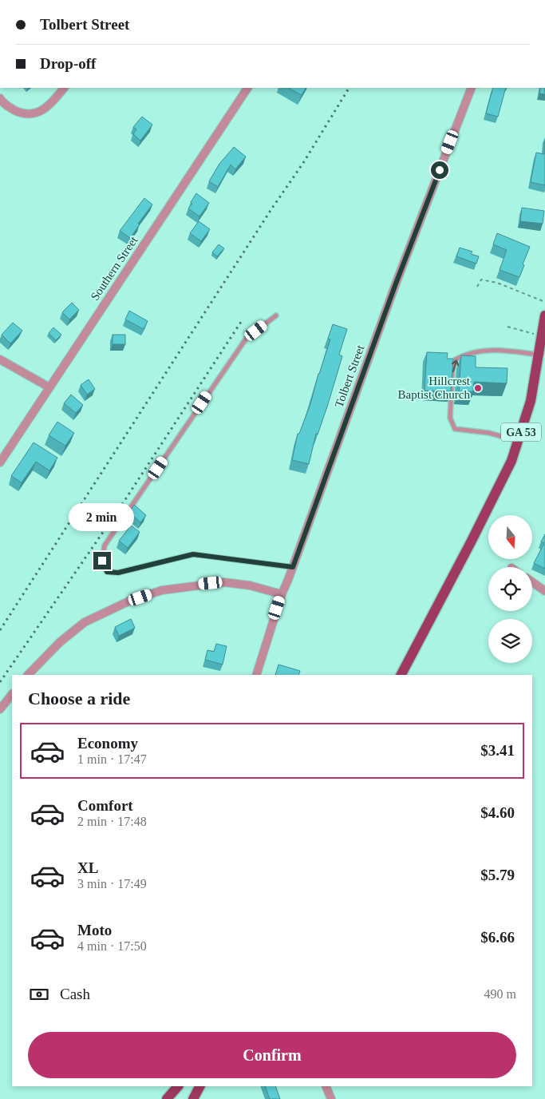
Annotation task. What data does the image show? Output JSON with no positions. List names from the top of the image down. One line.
{"streets":{"main road":["GA 53"],"street":["Southern Street","Tolbert Street"]},"places":["Hillcrest Baptist Church"],"north":"bottom","page":{"banner":["Tolbert Street","Drop-off"],"bubble":"2 min","heading":"Choose a ride","list":[{"name":"Economy","note":"1 min · 17:47","value":"$3.41"},{"name":"Comfort","note":"2 min · 17:48","value":"$4.60"},{"name":"XL","note":"3 min · 17:49","value":"$5.79"},{"name":"Moto","note":"4 min · 17:50","value":"$6.66"}],"pay":["Cash","490 m"],"buttons":"Confirm"}}
